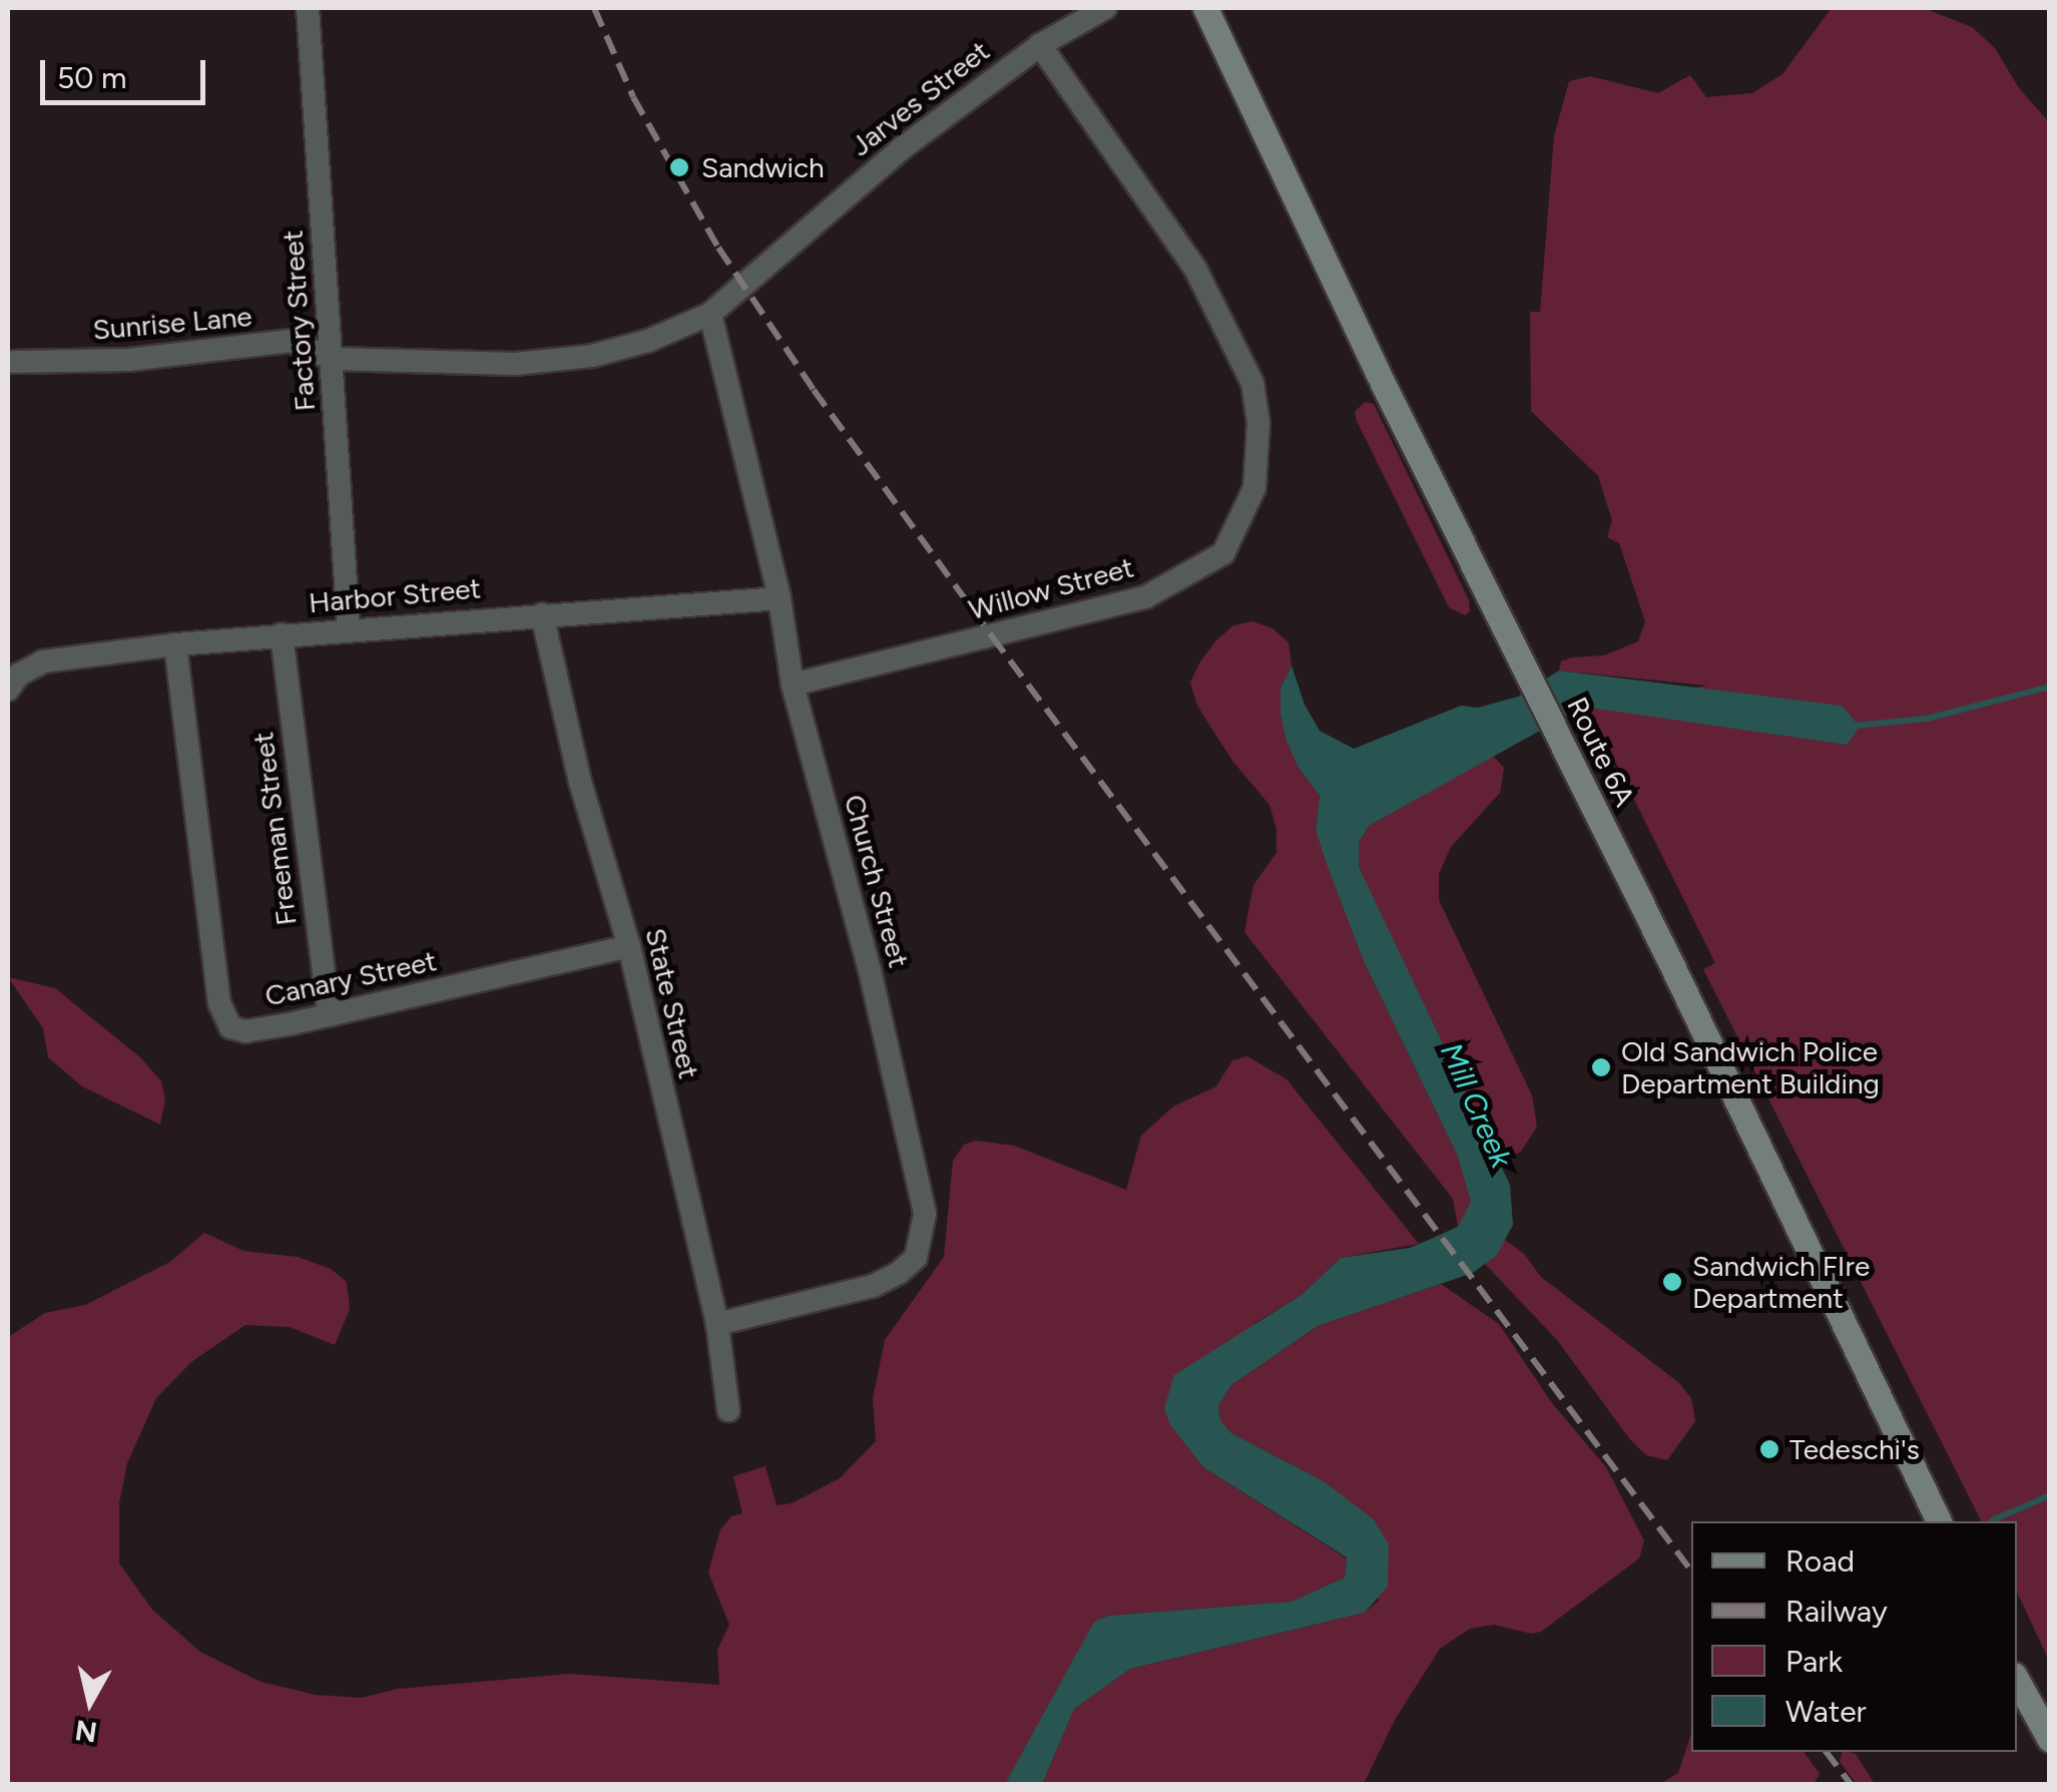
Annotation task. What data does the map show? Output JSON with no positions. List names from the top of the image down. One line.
{"streets":{"main road":["Route 6A"],"street":["Jarves Street","Factory Street","Sunrise Lane","Willow Street","Harbor Street","Freeman Street","Church Street","Canary Street","State Street"]},"crossings":[["Jarves Street","Factory Street"],["Jarves Street","Sunrise Lane"],["Jarves Street","Willow Street"],["Jarves Street","Church Street"],["Factory Street","Sunrise Lane"],["Factory Street","Harbor Street"],["Willow Street","Church Street"],["Harbor Street","Freeman Street"],["Harbor Street","Church Street"],["Harbor Street","Canary Street"],["Harbor Street","State Street"],["Freeman Street","Canary Street"],["Church Street","State Street"],["Canary Street","State Street"]],"water":["Mill Creek"],"places":["Sandwich","Old Sandwich Police Department Building","Sandwich FIre Department","Tedeschi's"],"legend":["Road","Railway","Park","Water"],"scale_bar":"50 m","north":"bottom"}
